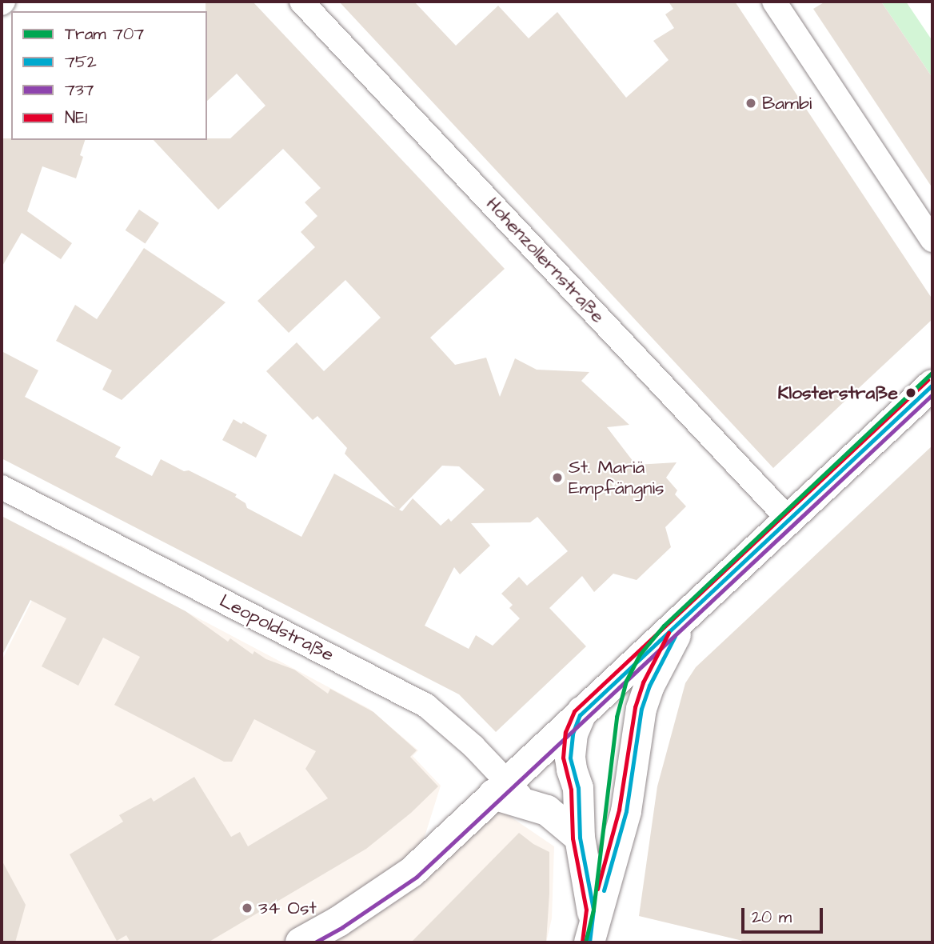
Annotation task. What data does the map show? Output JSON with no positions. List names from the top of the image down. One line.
{"streets":{"street":["Hohenzollernstraße","Leopoldstraße"]},"places":["Bambi","Klosterstraße","St. Mariä Empfängnis","34 Ost"],"lines":["tram line 707","transit line NE1","transit line 752","transit line 737"],"legend":["Tram 707","752","737","NE1"],"scale_bar":"20 m"}
